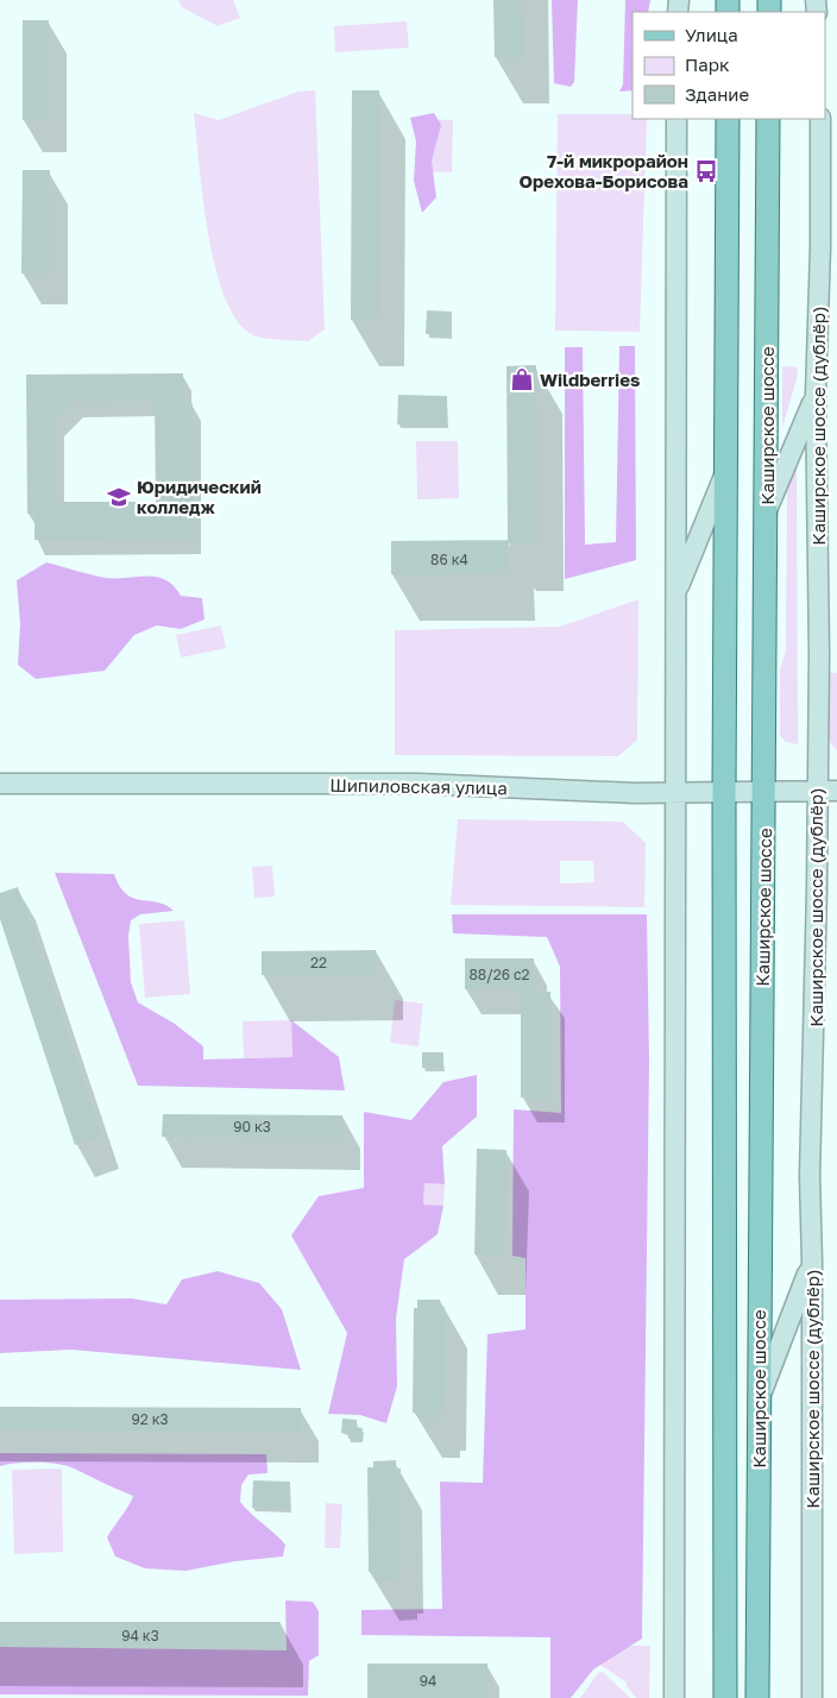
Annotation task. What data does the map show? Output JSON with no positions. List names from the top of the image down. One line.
{"streets":{"main road":["Каширское шоссе","Каширское шоссе (дублёр)","Шипиловская улица"]},"crossings":[["Каширское шоссе","Шипиловская улица"],["Каширское шоссе (дублёр)","Шипиловская улица"]],"places":{"bus stop":["7-й микрорайон Орехова-Борисова"],"shop":["Wildberries"],"school or university":["Юридический колледж"]},"house_numbers":["86 к4","22","88/26 с2","90 к3","92 к3","94 к3","94"],"legend":["Улица","Парк","Здание"]}
